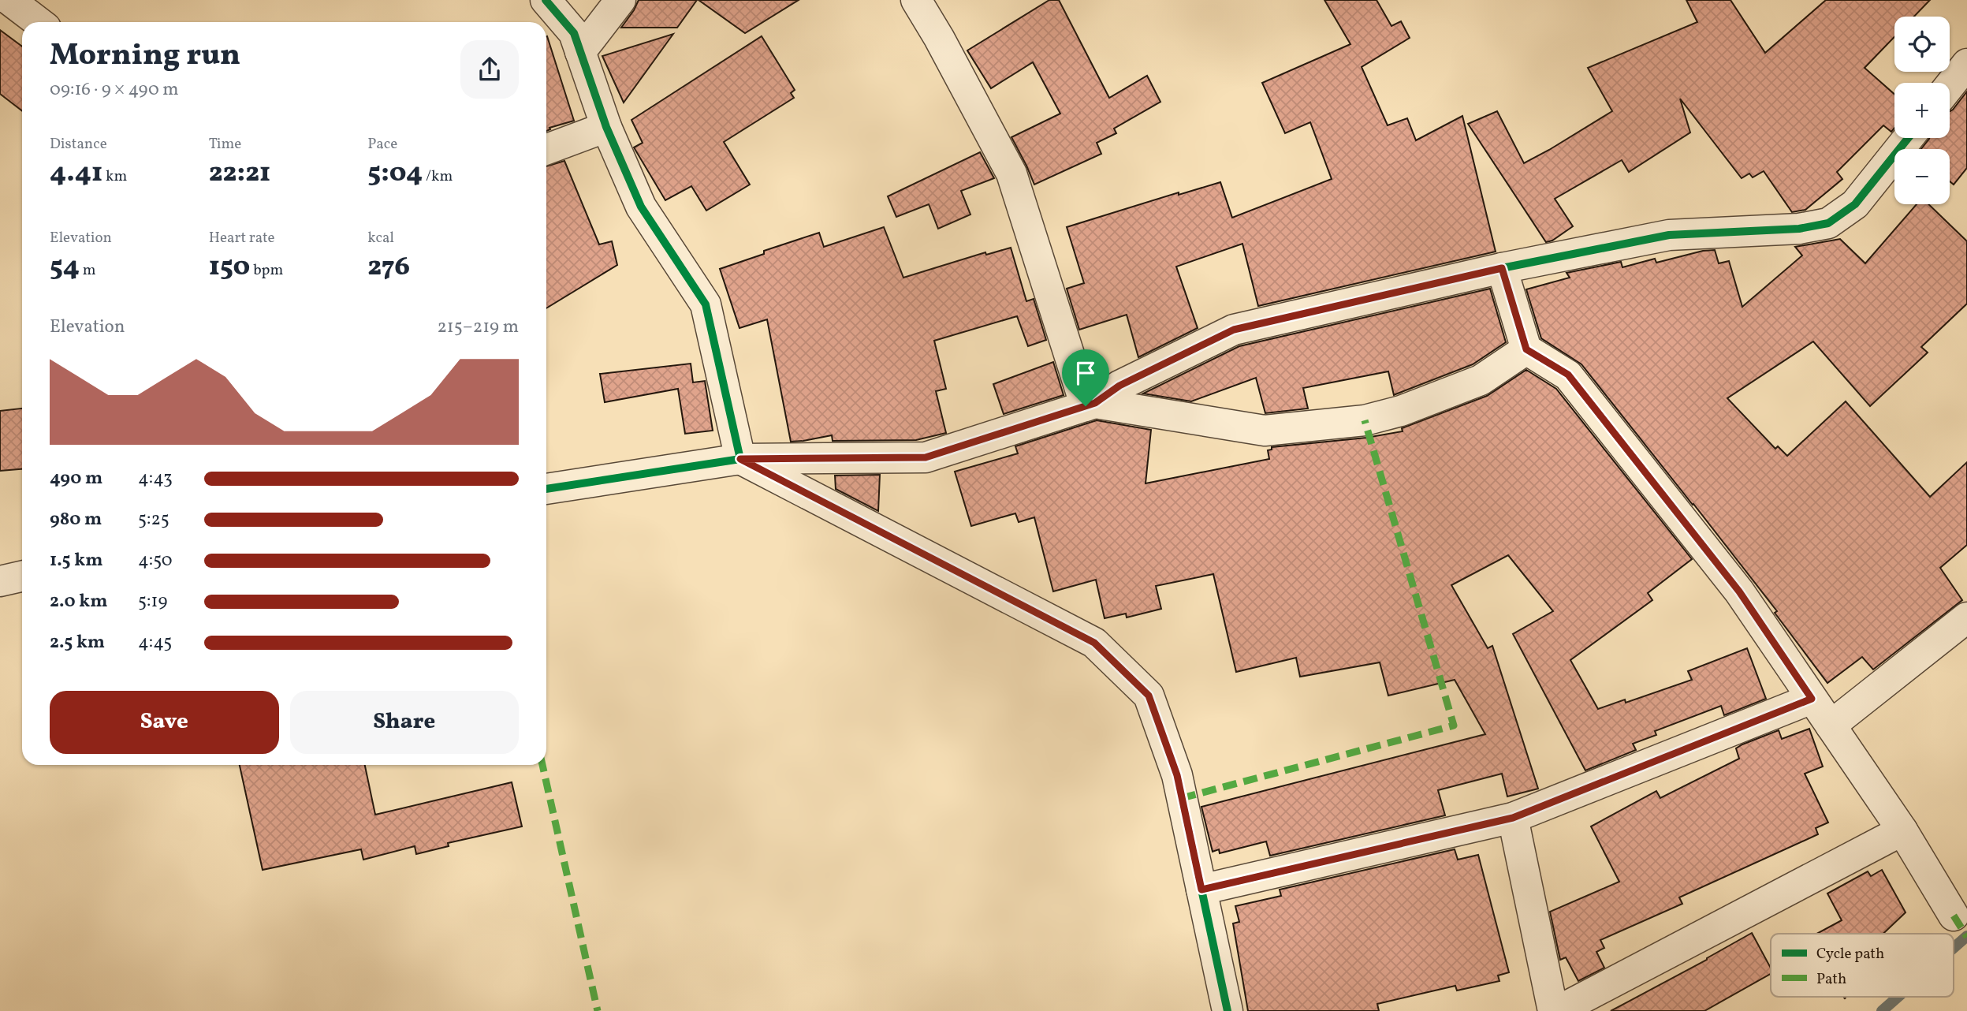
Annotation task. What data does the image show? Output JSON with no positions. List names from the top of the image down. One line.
{"legend":["Cycle path","Path"],"page":{"map_buttons":["+","−"],"heading":["Morning run","09:16 · 9 × 490 m"],"stats":[["Distance","4.41 km"],["Time","22:21"],["Pace","5:04 /km"],["Elevation","54 m"],["Heart rate","150 bpm"],["kcal","276"]],"chart":["Elevation","215–219 m"],"list":[{"name":"490 m","note":"4:43"},{"name":"980 m","note":"5:25"},{"name":"1.5 km","note":"4:50"},{"name":"2.0 km","note":"5:19"},{"name":"2.5 km","note":"4:45"}],"buttons":["Save","Share"]}}
